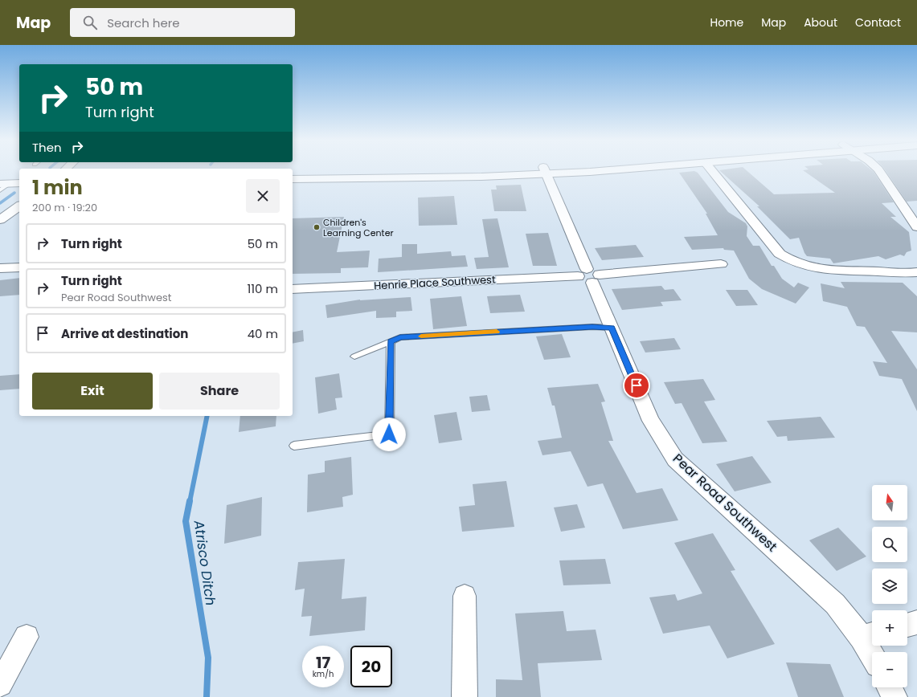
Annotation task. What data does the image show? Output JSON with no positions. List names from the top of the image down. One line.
{"streets":{"street":["Henrie Place Southwest","Pear Road Southwest"]},"crossings":[["Henrie Place Southwest","Pear Road Southwest"]],"water":["Atrisco Ditch"],"places":["Children's Learning Center"],"north":"top","page":{"header":"Map","search":"Search here","nav":["Home","Map","About","Contact"],"turn":["50 m","Turn right"],"then":"Then","heading":["1 min","200 m · 19:20"],"list":[{"name":"Turn right","value":"50 m"},{"name":"Turn right","note":"Pear Road Southwest","value":"110 m"},{"name":"Arrive at destination","value":"40 m"}],"buttons":["Exit","Share"],"map_buttons":["+","−"],"speed":"17 km/h","limit":"20"}}
